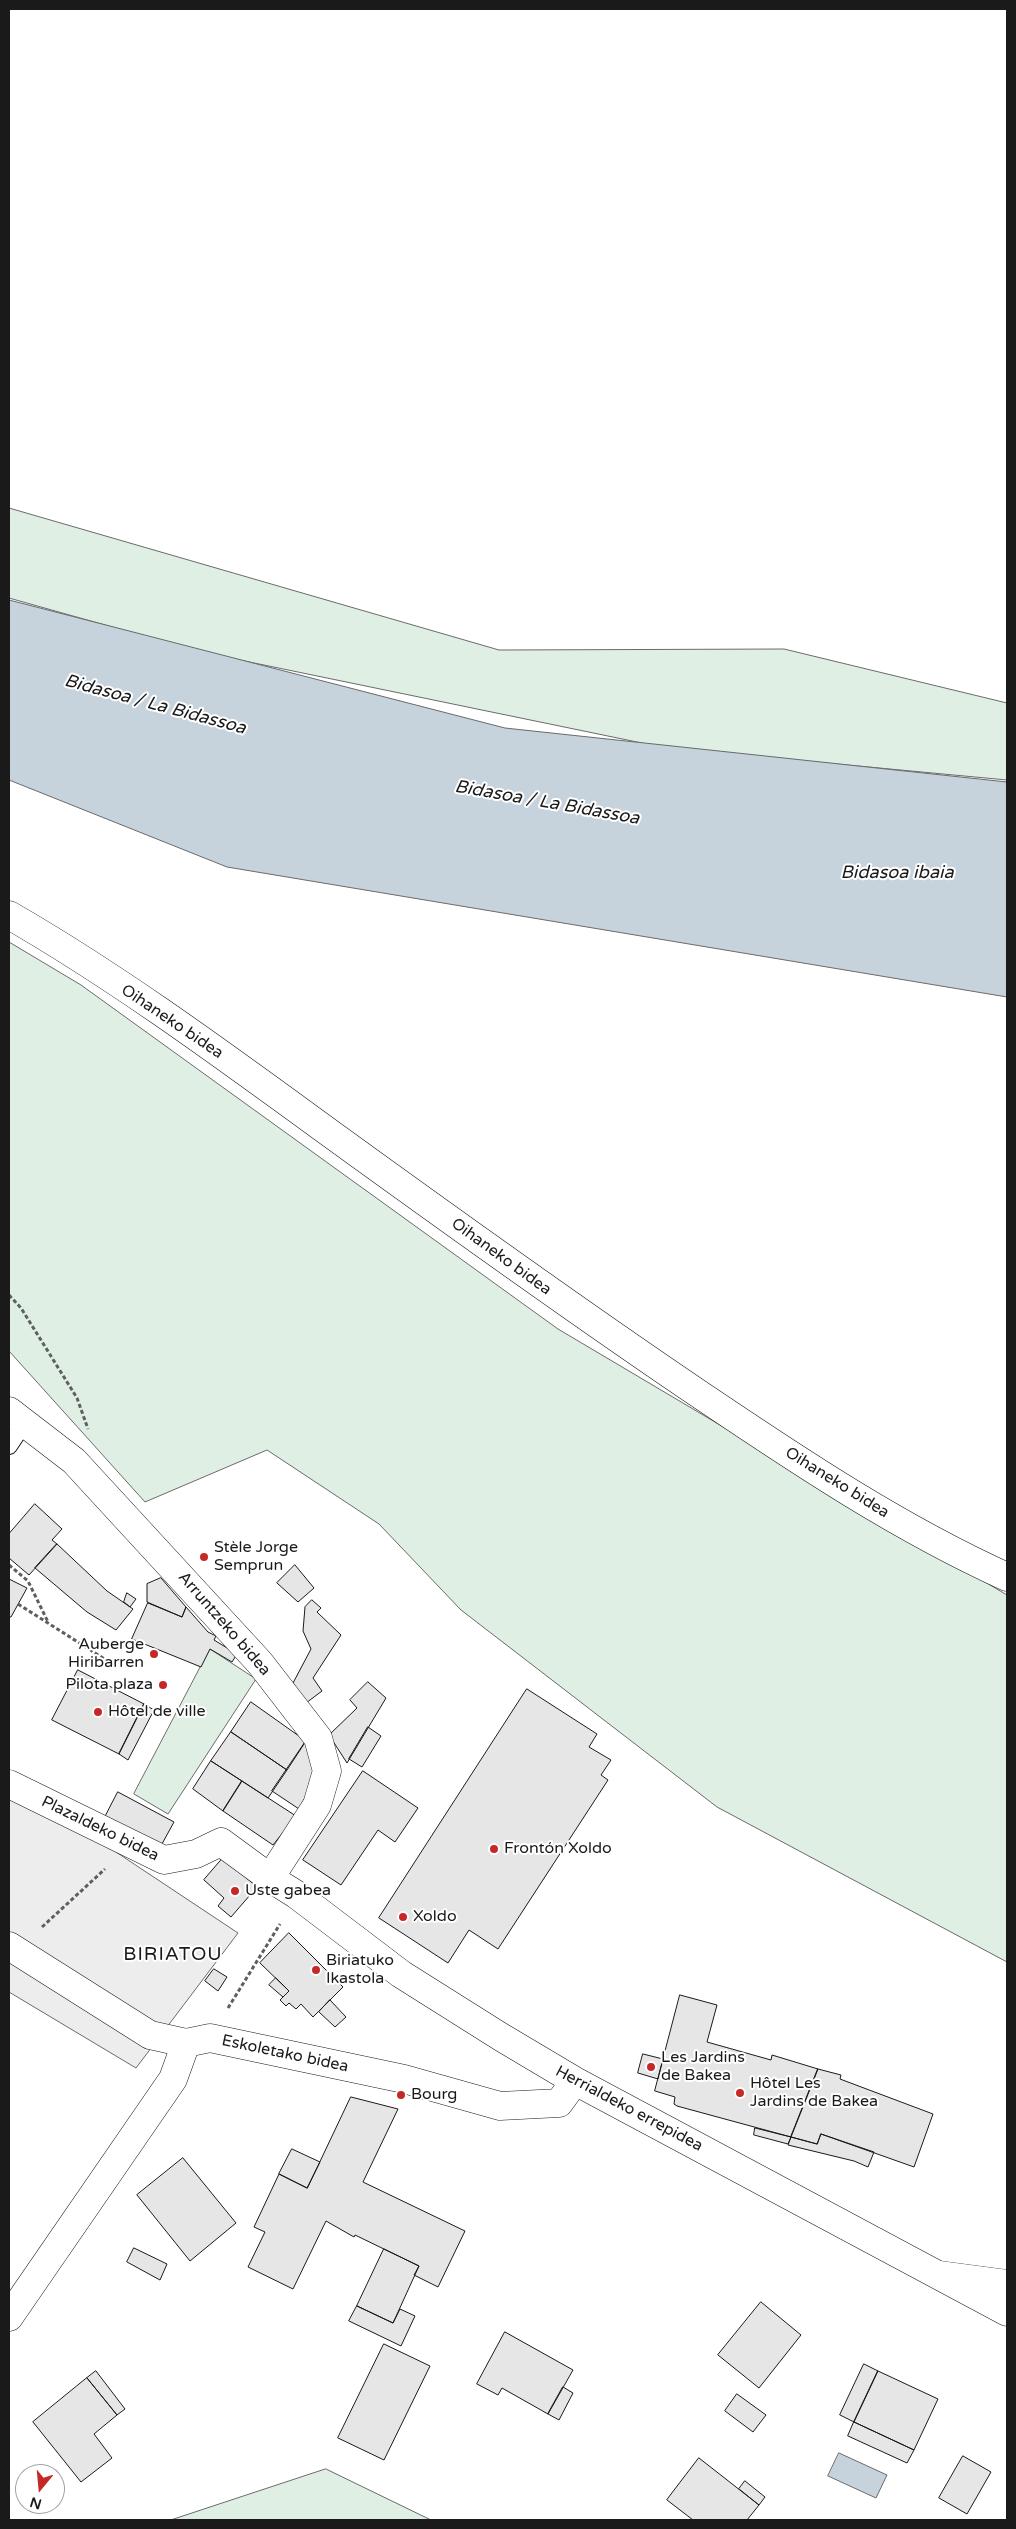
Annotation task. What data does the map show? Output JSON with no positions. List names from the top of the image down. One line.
{"streets":{"street":["Oihaneko bidea","Arruntzeko bidea","Plazaldeko bidea","Eskoletako bidea","Herrialdeko errepidea"]},"crossings":[["Arruntzeko bidea","Plazaldeko bidea"],["Arruntzeko bidea","Herrialdeko errepidea"],["Plazaldeko bidea","Herrialdeko errepidea"],["Eskoletako bidea","Herrialdeko errepidea"]],"districts":["BIRIATOU"],"water":["Bidasoa / La Bidassoa","Bidasoa ibaia"],"places":["Stèle Jorge Semprun","Auberge Hiribarren","Pilota plaza","Hôtel de ville","Frontón Xoldo","Uste gabea","Xoldo","Biriatuko Ikastola","Les Jardins de Bakea","Hôtel Les Jardins de Bakea","Bourg"],"north":"bottom"}
